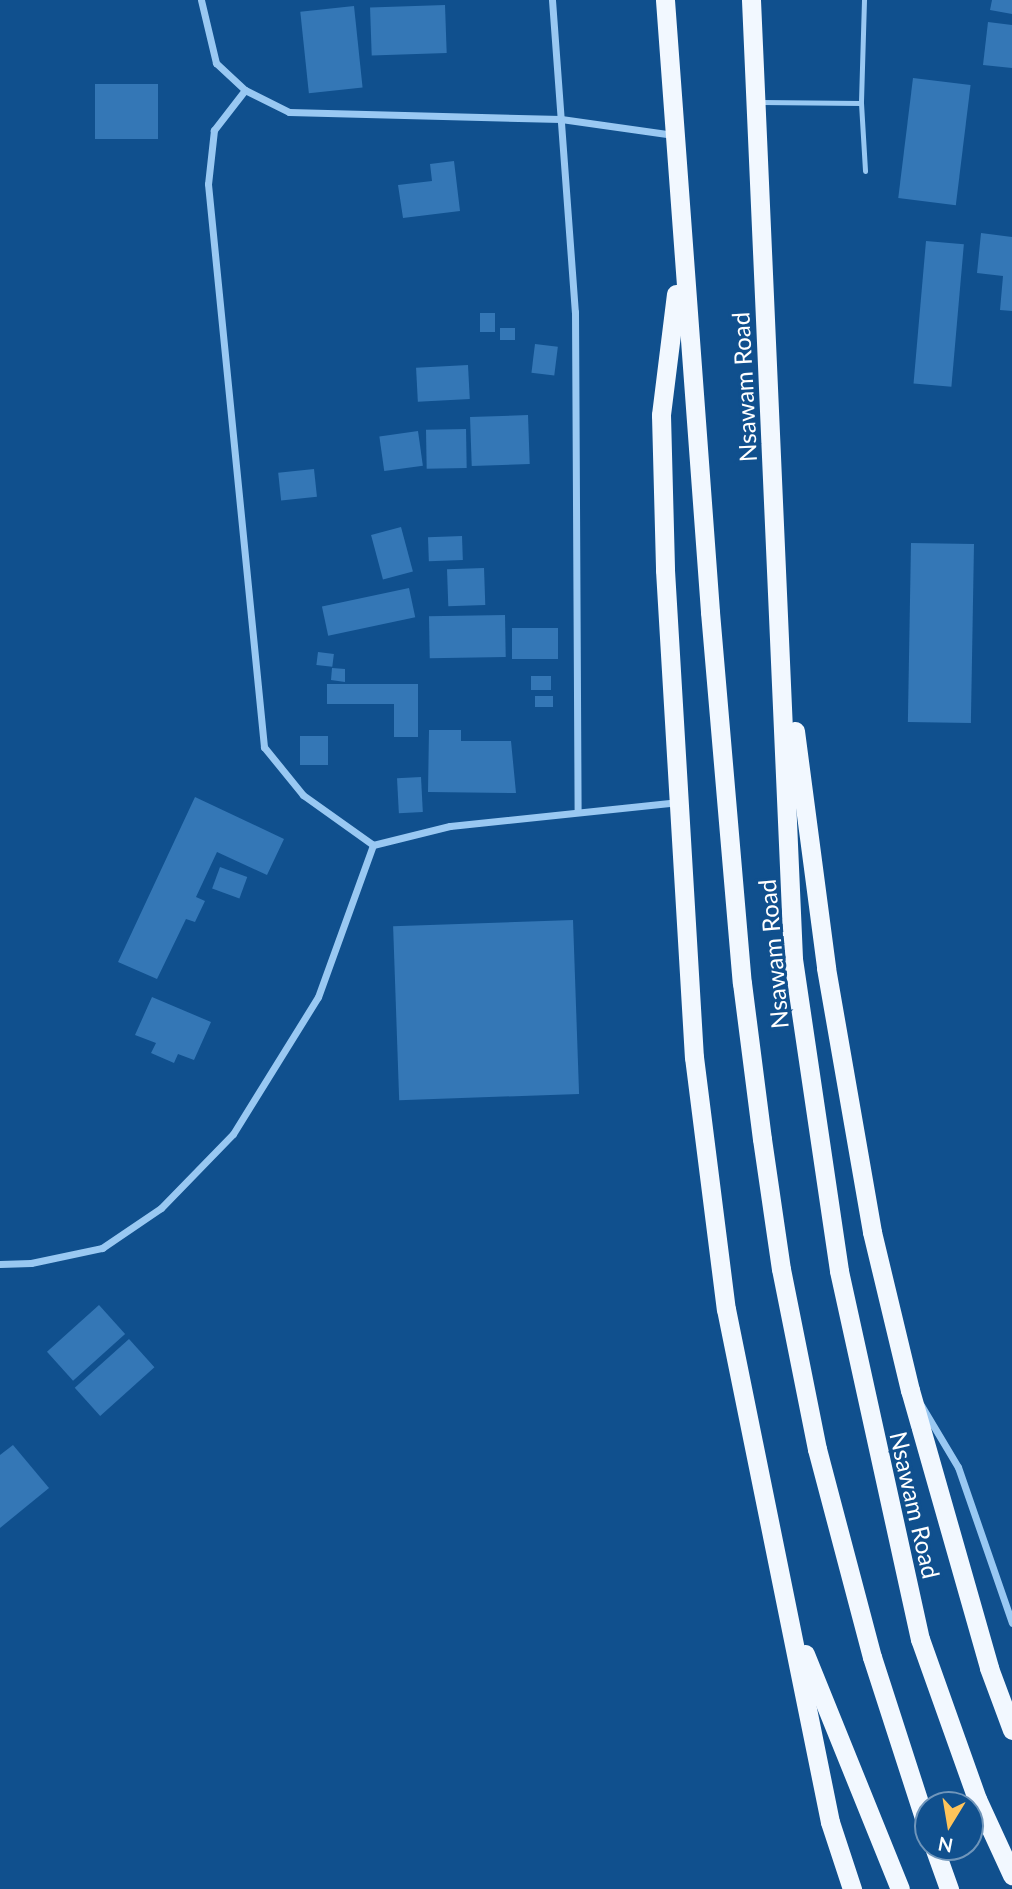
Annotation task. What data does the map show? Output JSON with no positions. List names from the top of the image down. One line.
{"streets":{"highway":["Nsawam Road"]},"north":"bottom"}
